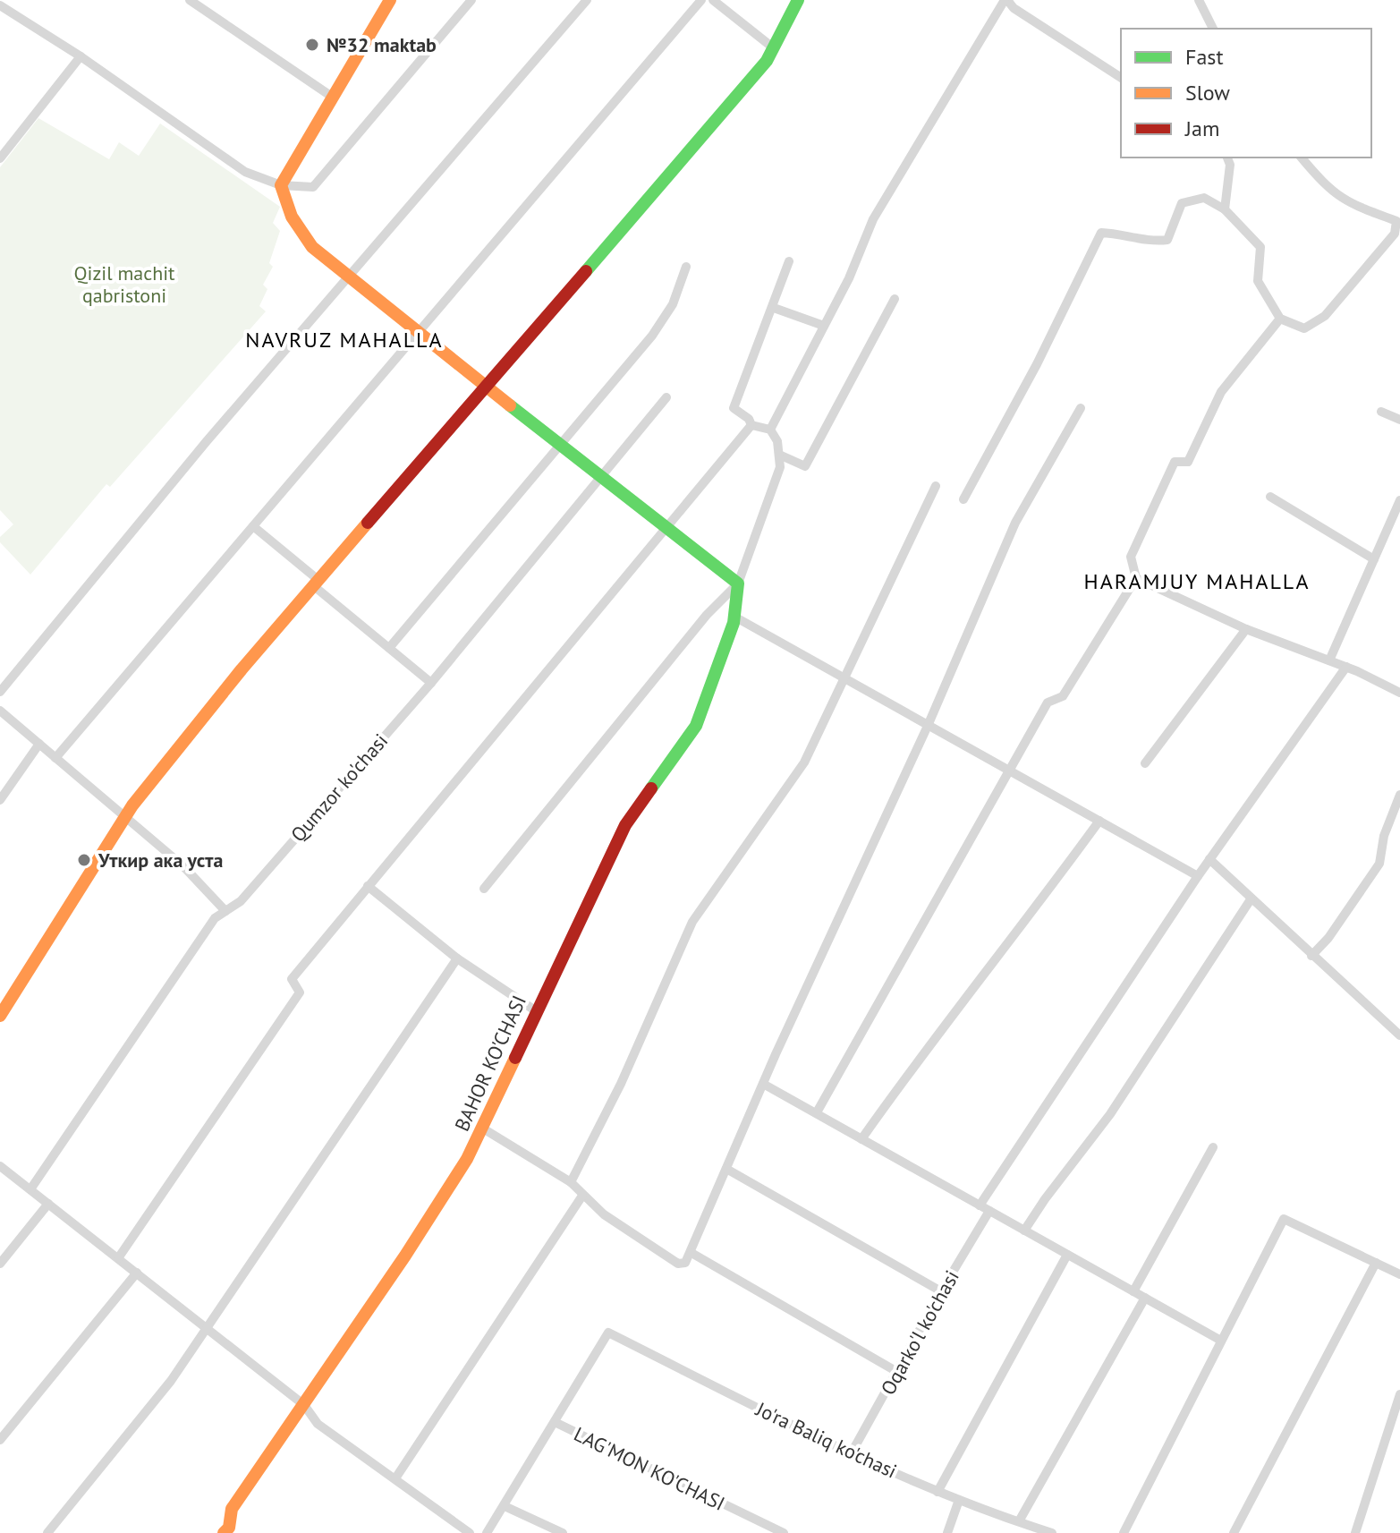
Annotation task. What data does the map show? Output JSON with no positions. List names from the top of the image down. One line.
{"streets":{"street":["Qumzor ko'chasi","BAHOR KO'CHASI","Oqarko'l ko'chasi","Jo'ra Baliq ko'chasi","LAG'MON KO'CHASI"]},"crossings":[["Oqarko'l ko'chasi","Jo'ra Baliq ko'chasi"],["Jo'ra Baliq ko'chasi","LAG'MON KO'CHASI"]],"districts":["NAVRUZ MAHALLA","HARAMJUY MAHALLA"],"parks":["Qizil machit qabristoni"],"places":["№32 maktab","Уткир ака уста"],"legend":["Fast","Slow","Jam"]}
